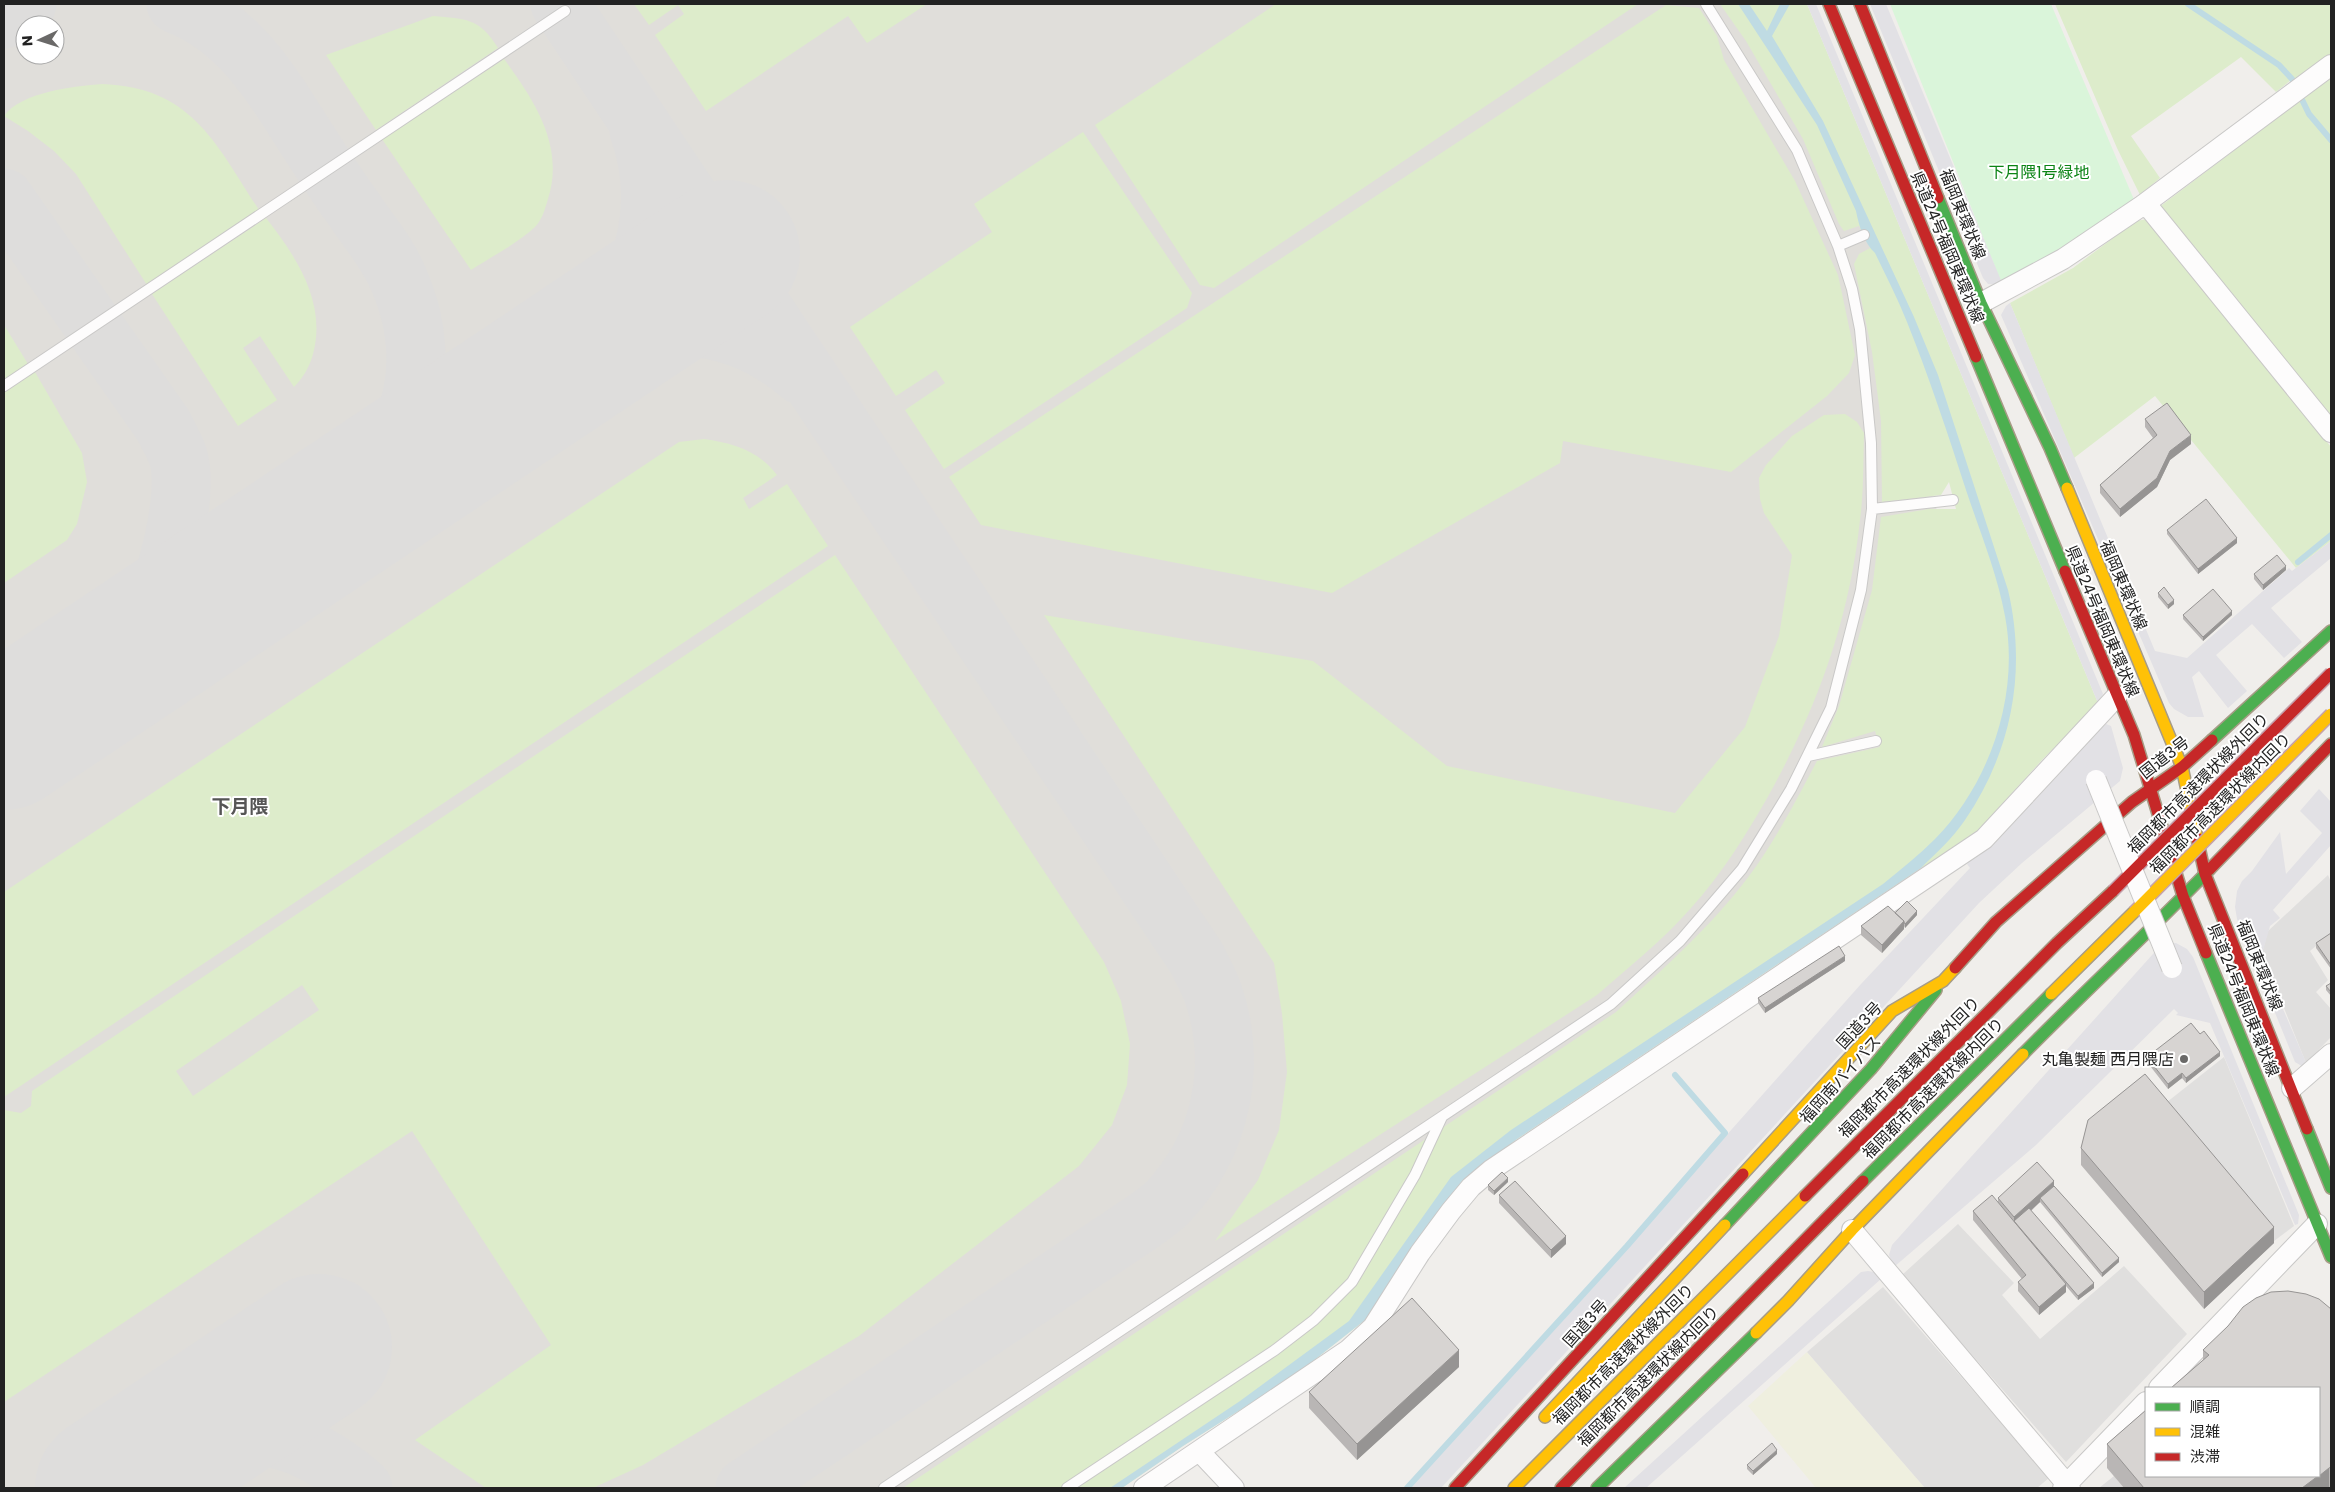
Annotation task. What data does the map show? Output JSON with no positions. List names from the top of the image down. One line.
{"streets":{"main road":["福岡東環状線","県道24号福岡東環状線","国道3号","福岡都市高速環状線外回り","福岡都市高速環状線内回り","福岡南バイパス"]},"crossings":[["福岡東環状線","国道3号"],["県道24号福岡東環状線","国道3号"],["国道3号","福岡南バイパス"]],"districts":["下月隈"],"parks":["下月隈1号緑地"],"places":["丸亀製麺 西月隈店"],"legend":["順調","混雑","渋滞"],"north":"left"}
